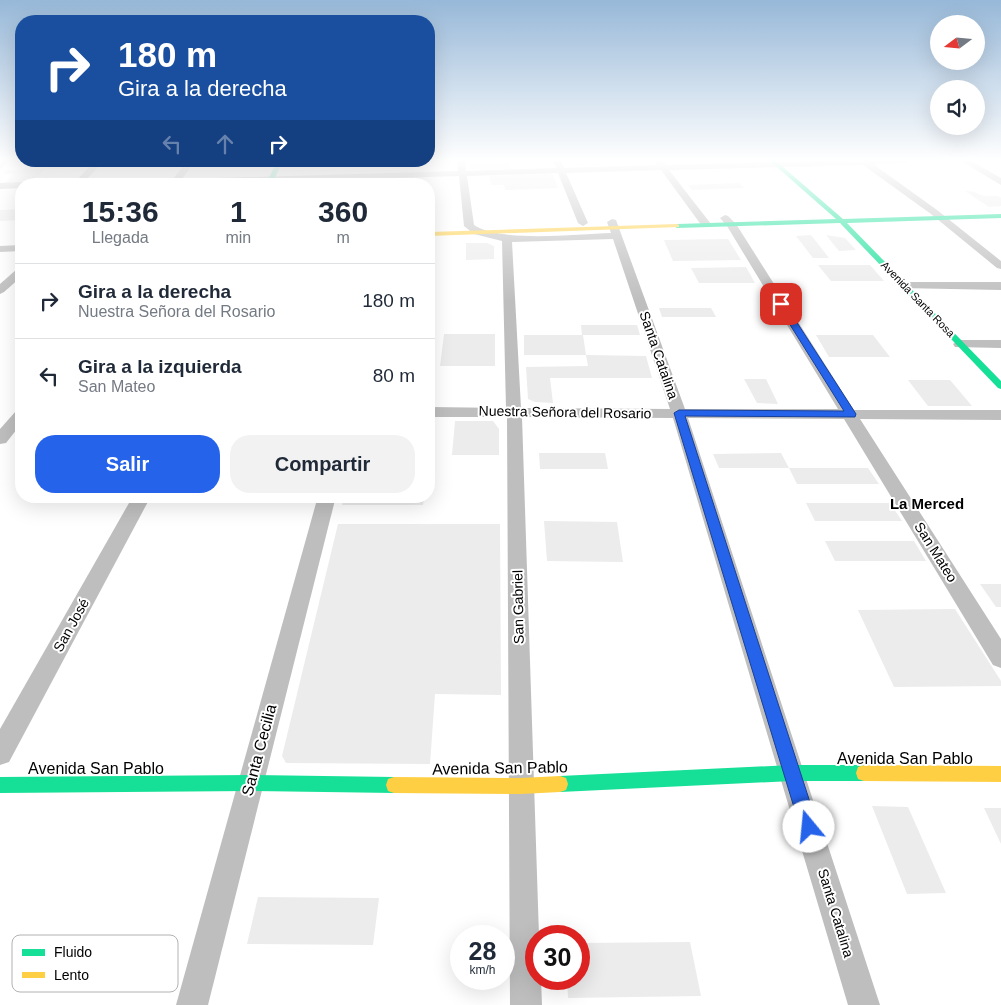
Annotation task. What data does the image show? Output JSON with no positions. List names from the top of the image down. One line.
{"streets":{"street":["Avenida Santa Rosa","Santa Catalina","Nuestra Señora del Rosario","San Mateo","San Gabriel","San José","Santa Cecilia","Avenida San Pablo"]},"crossings":[["Santa Catalina","Nuestra Señora del Rosario"],["Santa Catalina","Avenida San Pablo"],["Nuestra Señora del Rosario","San Mateo"],["Nuestra Señora del Rosario","San Gabriel"],["San Gabriel","Avenida San Pablo"],["Santa Cecilia","Avenida San Pablo"]],"districts":["La Merced"],"legend":["Fluido","Lento"],"north":"left","page":{"turn":["180 m","Gira a la derecha"],"eta":["15:36","Llegada","1","min","360","m"],"list":[{"name":"Gira a la derecha","note":"Nuestra Señora del Rosario","value":"180 m"},{"name":"Gira a la izquierda","note":"San Mateo","value":"80 m"}],"buttons":["Salir","Compartir"],"speed":"28 km/h","limit":"30"}}
